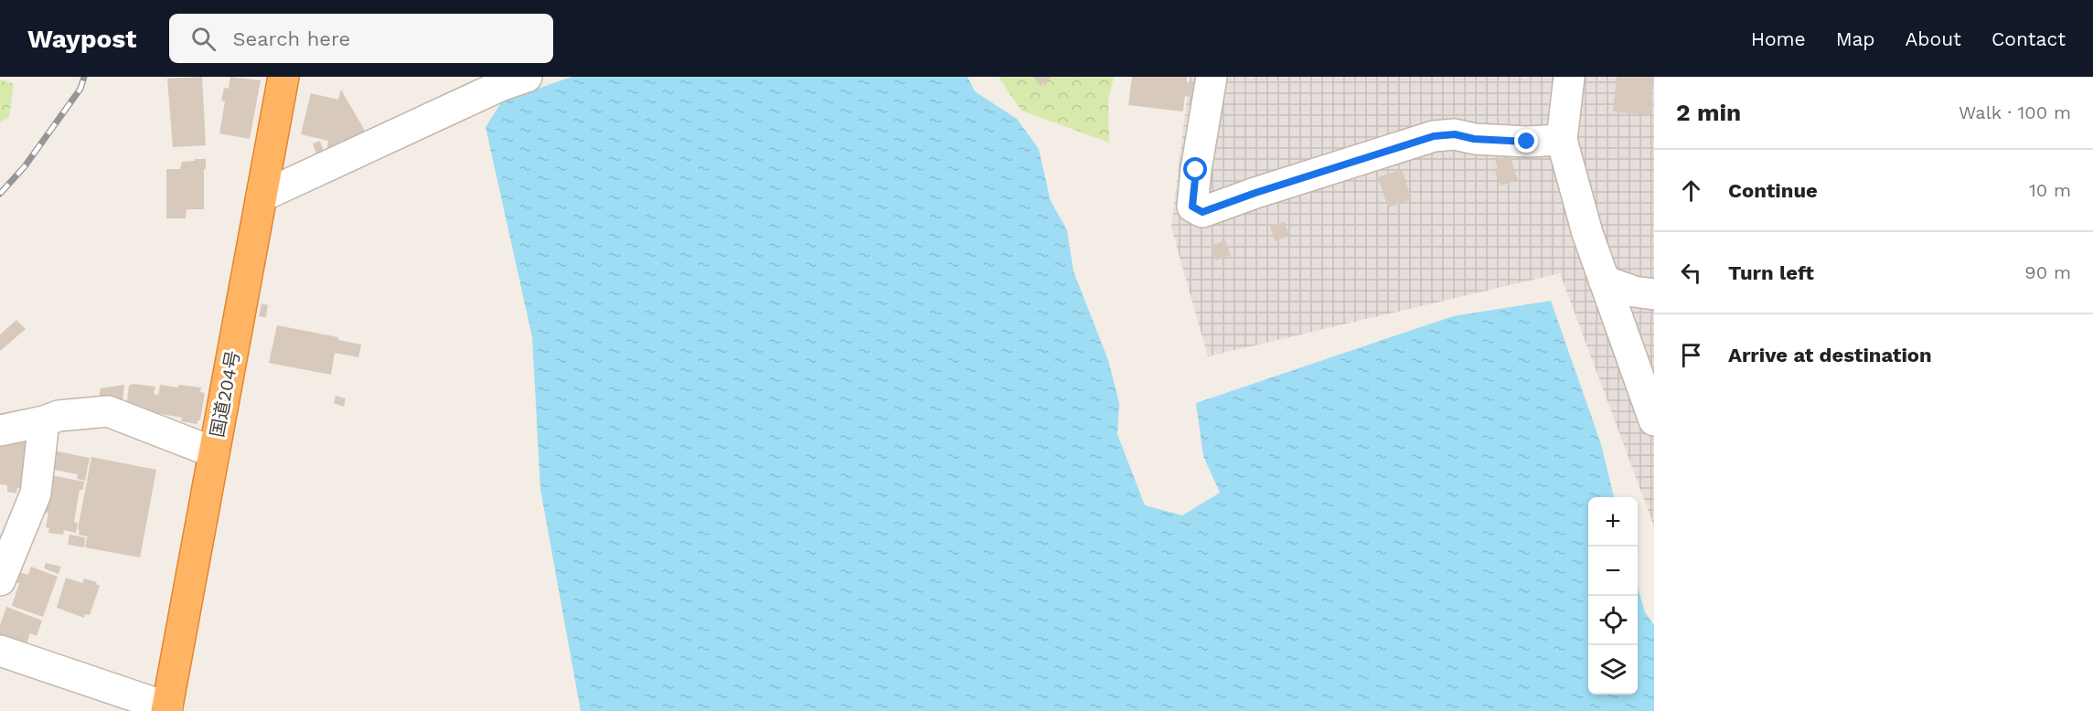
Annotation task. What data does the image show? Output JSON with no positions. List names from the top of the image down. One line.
{"streets":{"highway":["国道204号"]},"page":{"header":"Waypost","search":"Search here","nav":["Home","Map","About","Contact"],"heading":["2 min","Walk · 100 m"],"list":[["Continue","10 m"],["Turn left","90 m"],"Arrive at destination"],"map_buttons":["+","−"]}}
